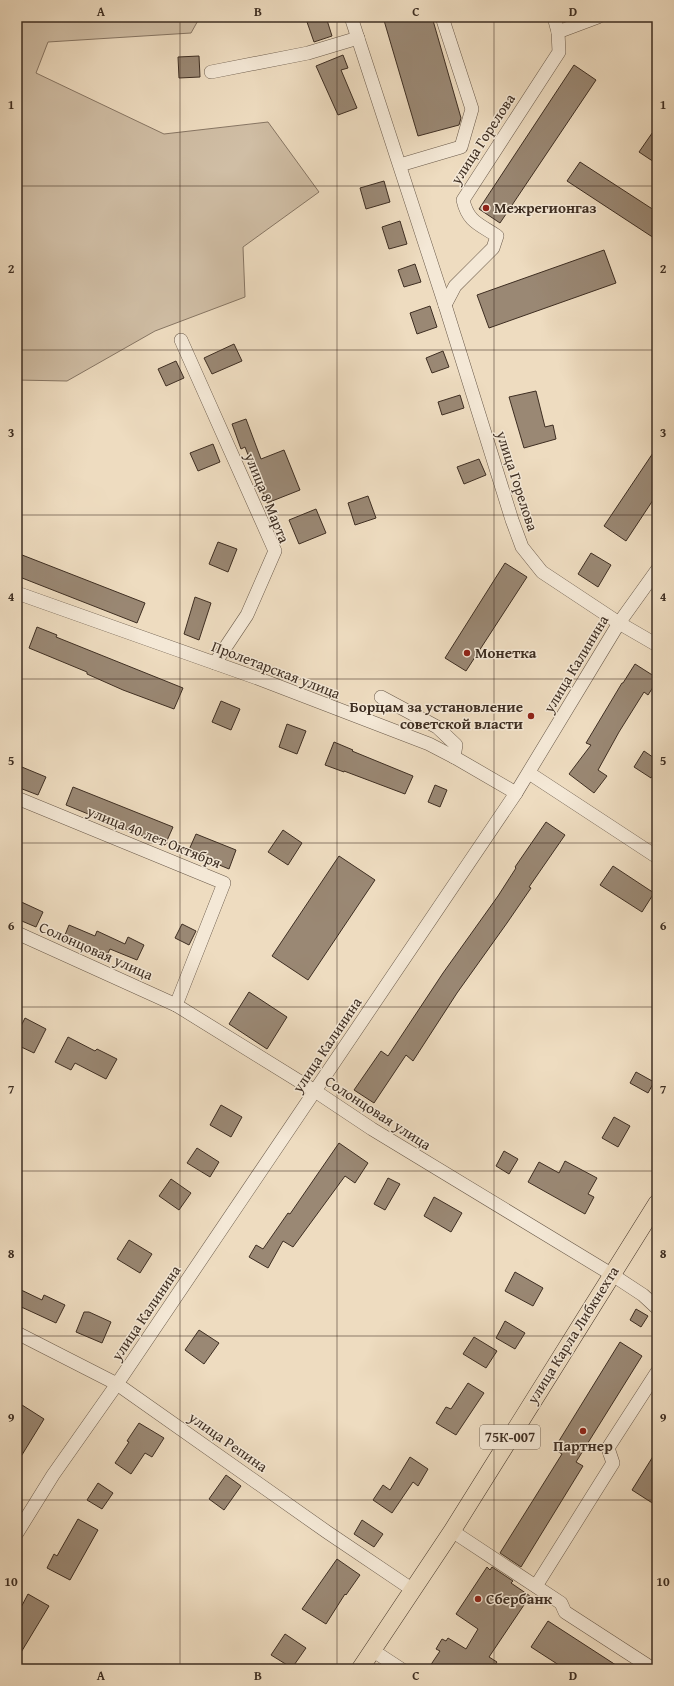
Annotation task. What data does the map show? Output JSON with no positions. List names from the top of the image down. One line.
{"streets":{"main road":["улица Карла Либкнехта","75К-007"],"street":["улица Горелова","улица 8 Марта","улица Калинина","Пролетарская улица","улица 40 лет Октября","Солонцовая улица","улица Репина"]},"crossings":[["улица Горелова","улица Калинина"],["улица 8 Марта","Пролетарская улица"],["улица Калинина","Пролетарская улица"],["улица Калинина","Солонцовая улица"],["улица Калинина","улица Репина"],["улица 40 лет Октября","Солонцовая улица"],["Солонцовая улица","улица Карла Либкнехта"],["улица Карла Либкнехта","улица Репина"]],"places":["Межрегионгаз","Монетка","Борцам за установление советской власти","Партнер","Сбербанк"],"grid":{"columns":["A","B","C","D"],"rows":["1","2","3","4","5","6","7","8","9","10"]}}
